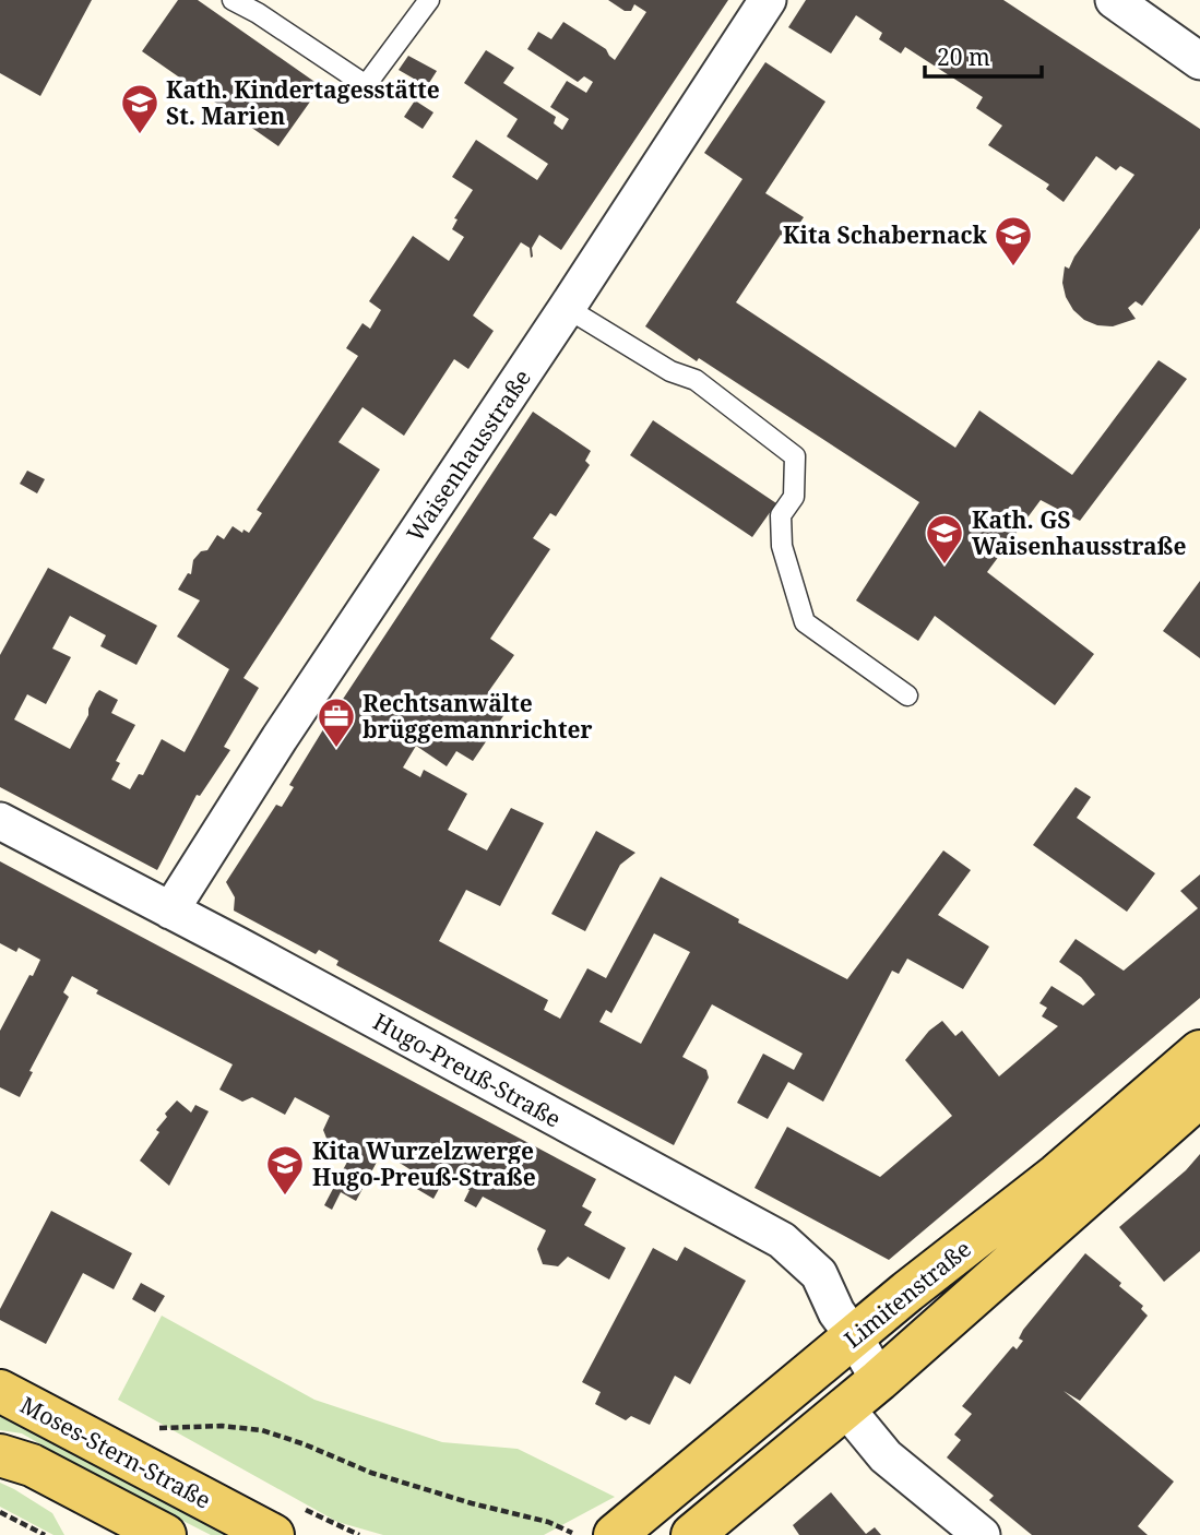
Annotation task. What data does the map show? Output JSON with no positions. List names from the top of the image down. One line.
{"streets":{"main road":["Limitenstraße","Moses-Stern-Straße"],"street":["Waisenhausstraße","Hugo-Preuß-Straße"]},"crossings":[["Waisenhausstraße","Hugo-Preuß-Straße"],["Hugo-Preuß-Straße","Limitenstraße"]],"places":{"school or university":["Kath. Kindertagesstätte St. Marien","Kita Schabernack","Kath. GS Waisenhausstraße","Kita Wurzelzwerge Hugo-Preuß-Straße"],"office":["Rechtsanwälte brüggemannrichter"]},"scale_bar":"20 m"}
